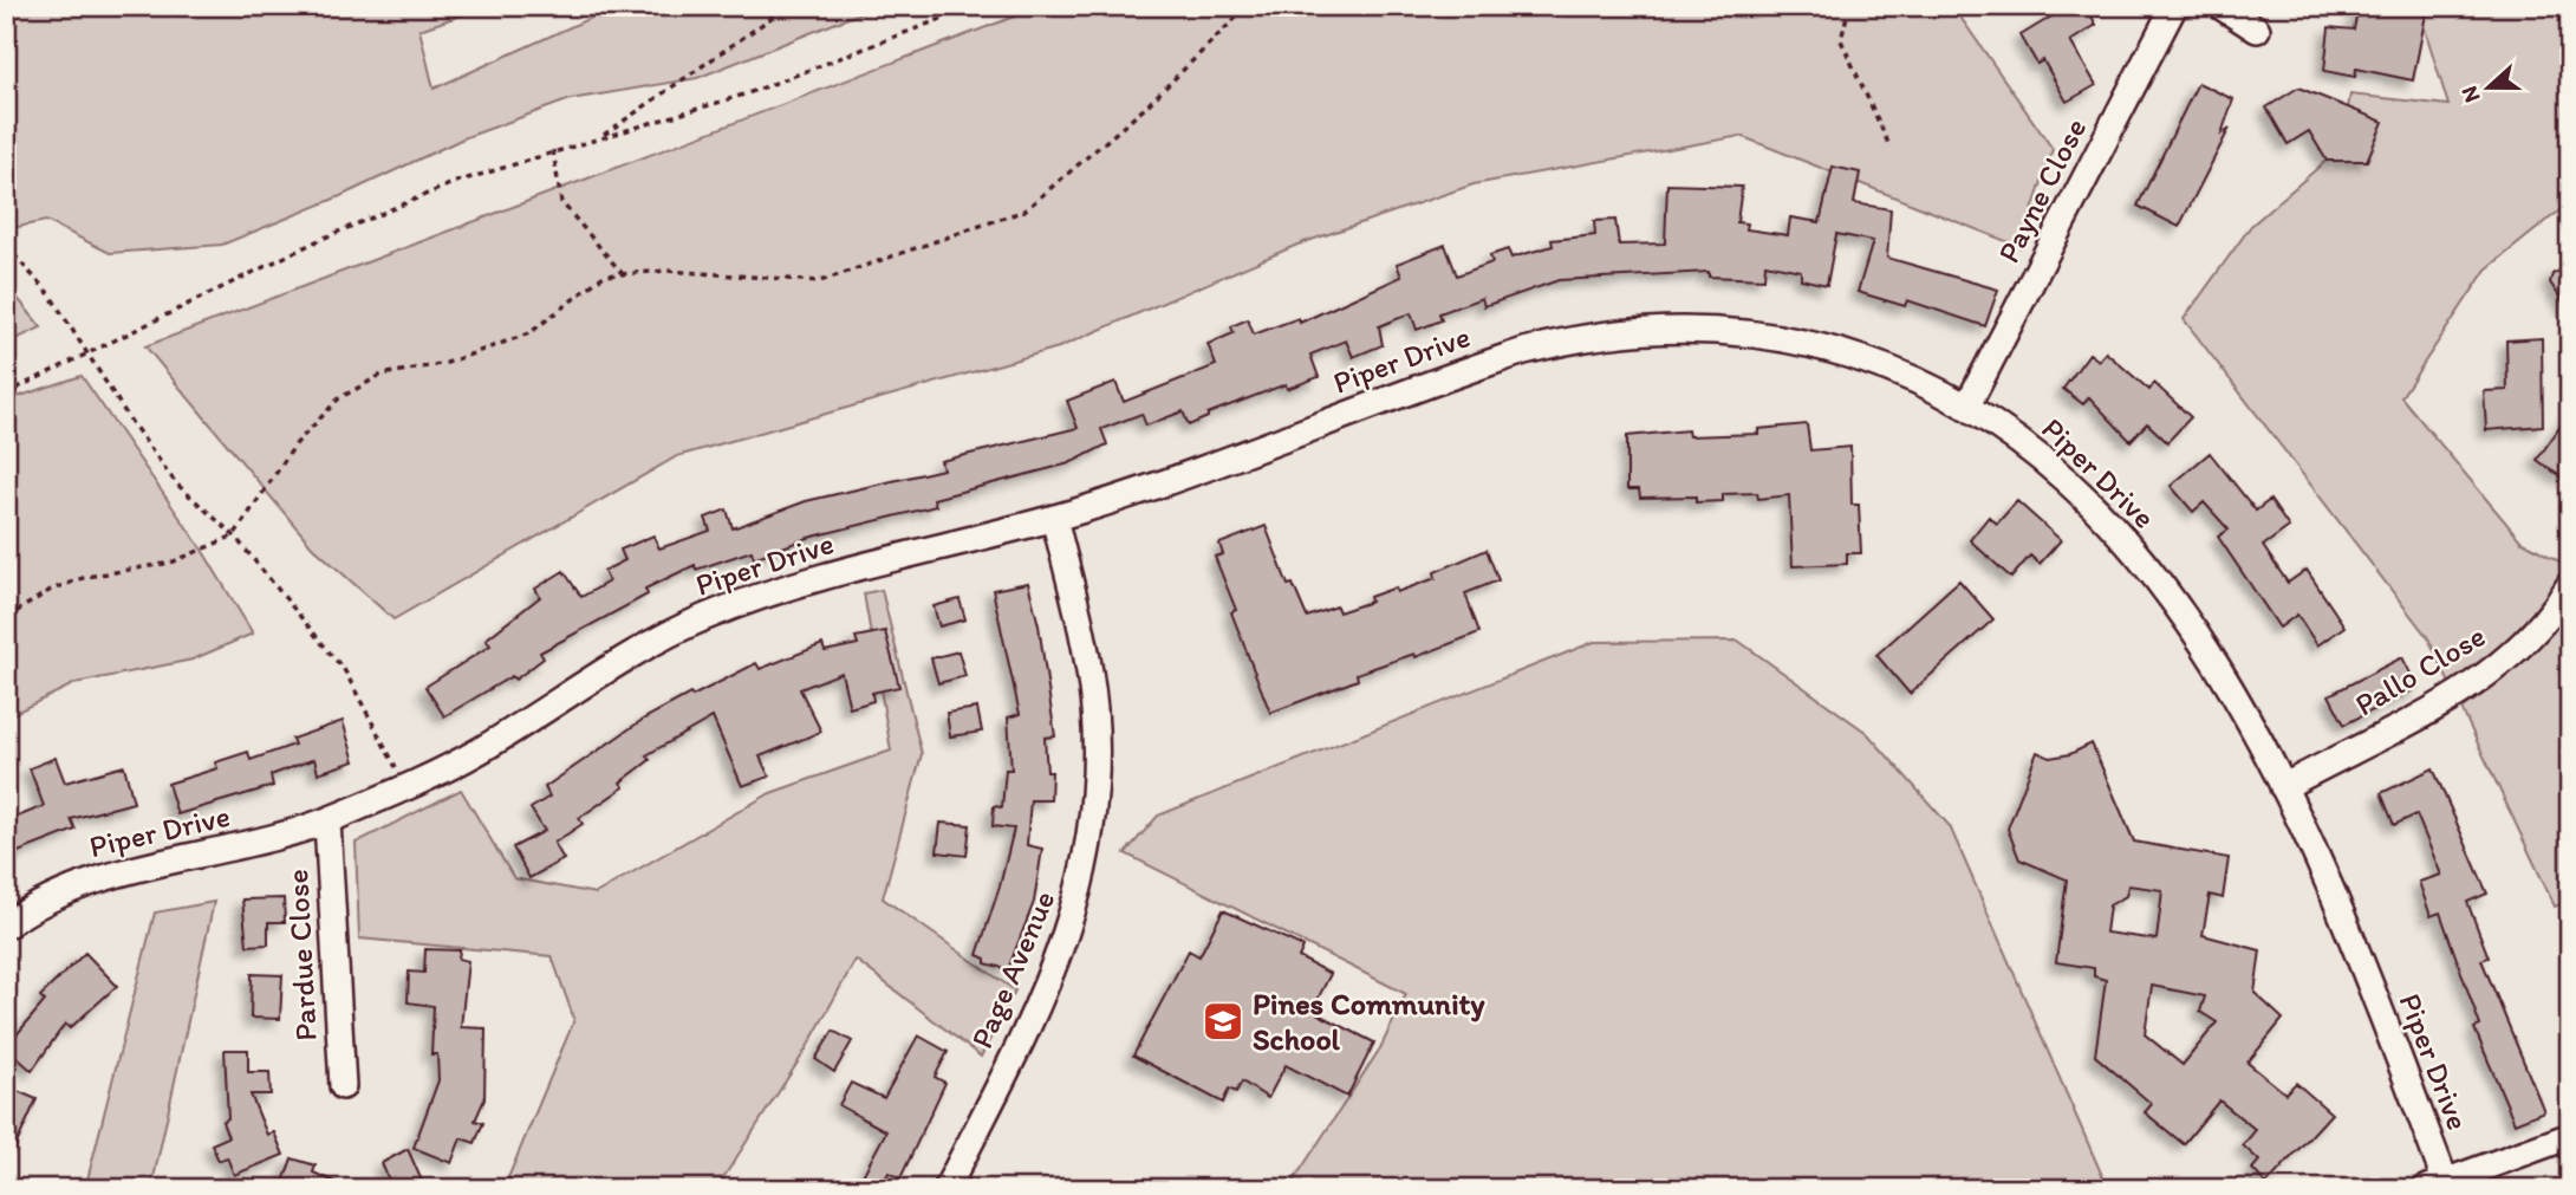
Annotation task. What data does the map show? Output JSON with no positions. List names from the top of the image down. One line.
{"streets":{"street":["Payne Close","Piper Drive","Pallo Close","Pardue Close","Page Avenue"]},"crossings":[["Payne Close","Piper Drive"],["Piper Drive","Pallo Close"],["Piper Drive","Pardue Close"],["Piper Drive","Page Avenue"]],"places":{"school or university":["Pines Community School"]},"north":"left"}
